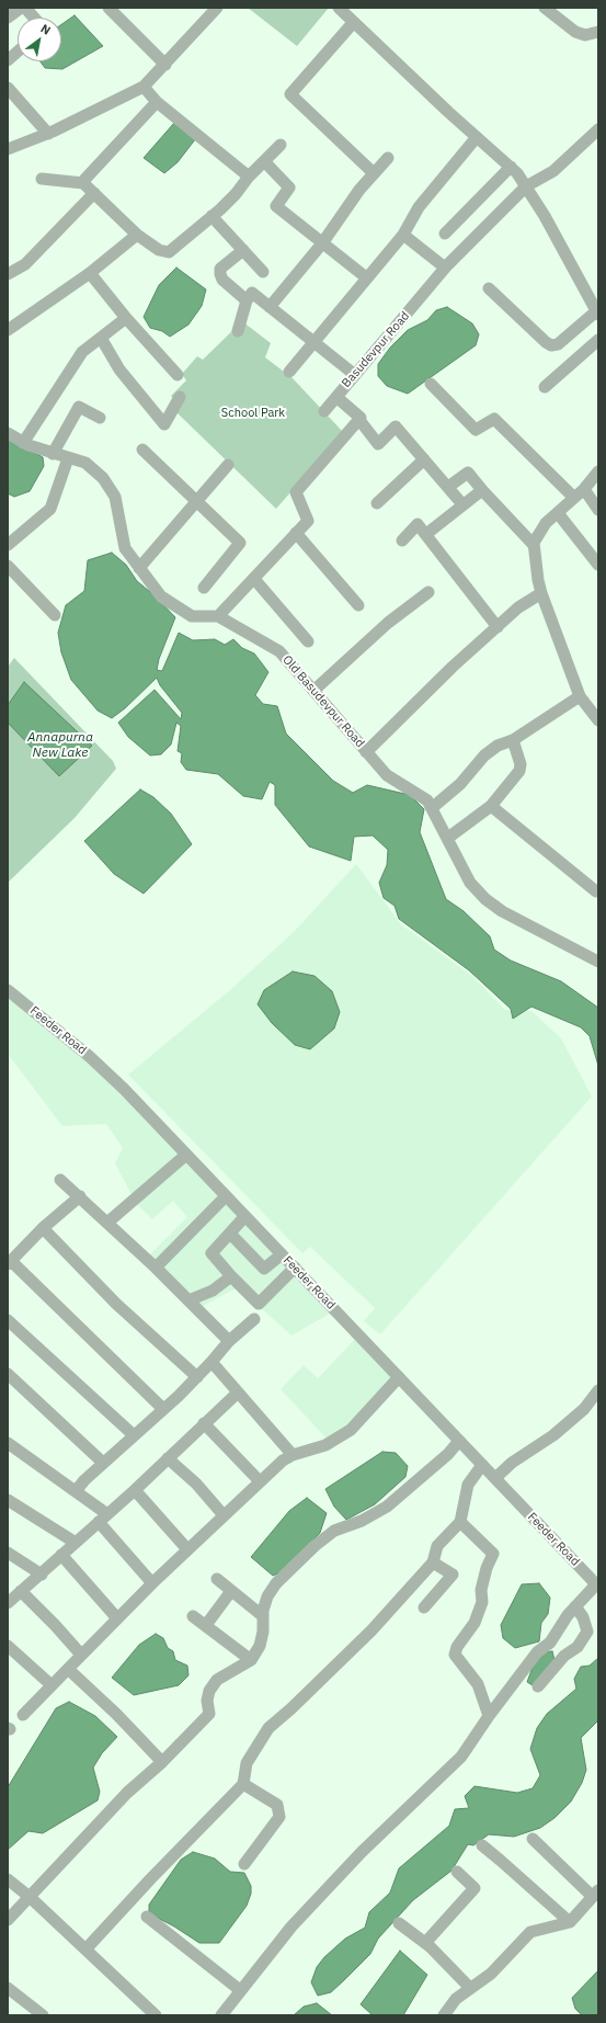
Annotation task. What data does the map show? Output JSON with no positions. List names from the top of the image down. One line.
{"streets":{"street":["Basudevpur Road","Old Basudevpur Road","Feeder Road"]},"water":["Annapurna New Lake"],"parks":["School Park"],"north":"top right"}
